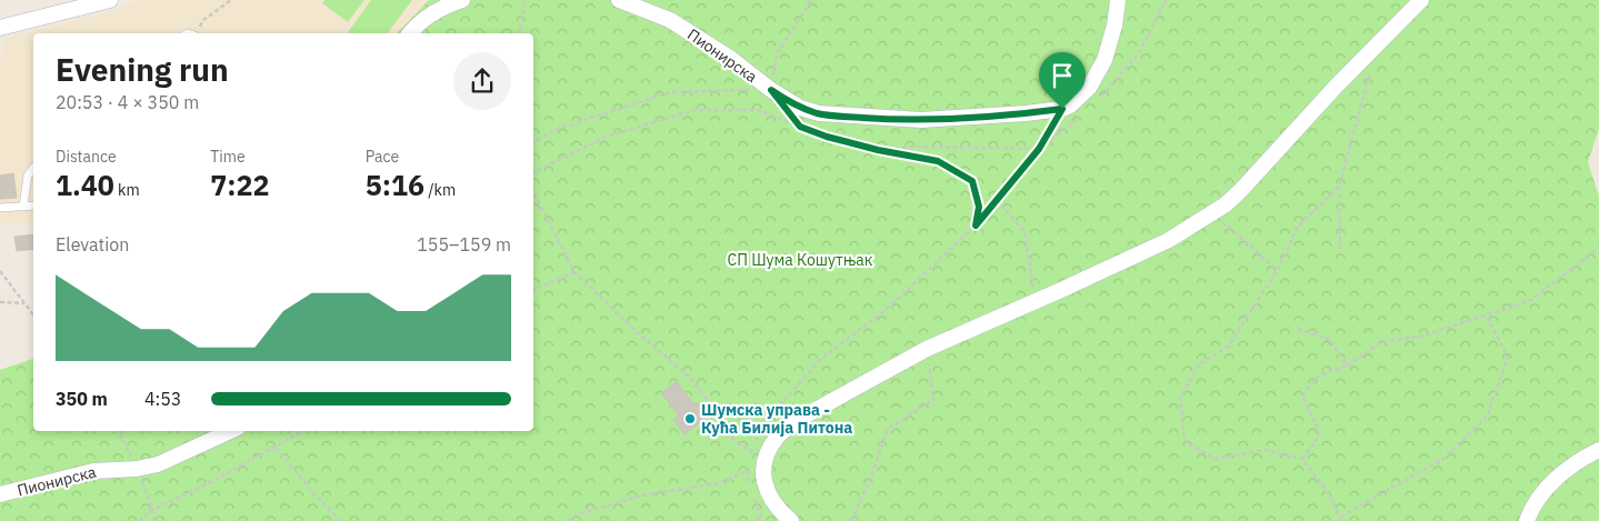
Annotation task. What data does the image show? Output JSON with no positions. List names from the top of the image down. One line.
{"streets":{"street":["Пионирска"]},"parks":["СП Шума Кошутњак"],"places":["Шумска управа - Кућа Билија Питона"],"page":{"heading":["Evening run","20:53 · 4 × 350 m"],"stats":[["Distance","1.40 km"],["Time","7:22"],["Pace","5:16 /km"]],"chart":["Elevation","155–159 m"],"list":[{"name":"350 m","note":"4:53"}]}}
